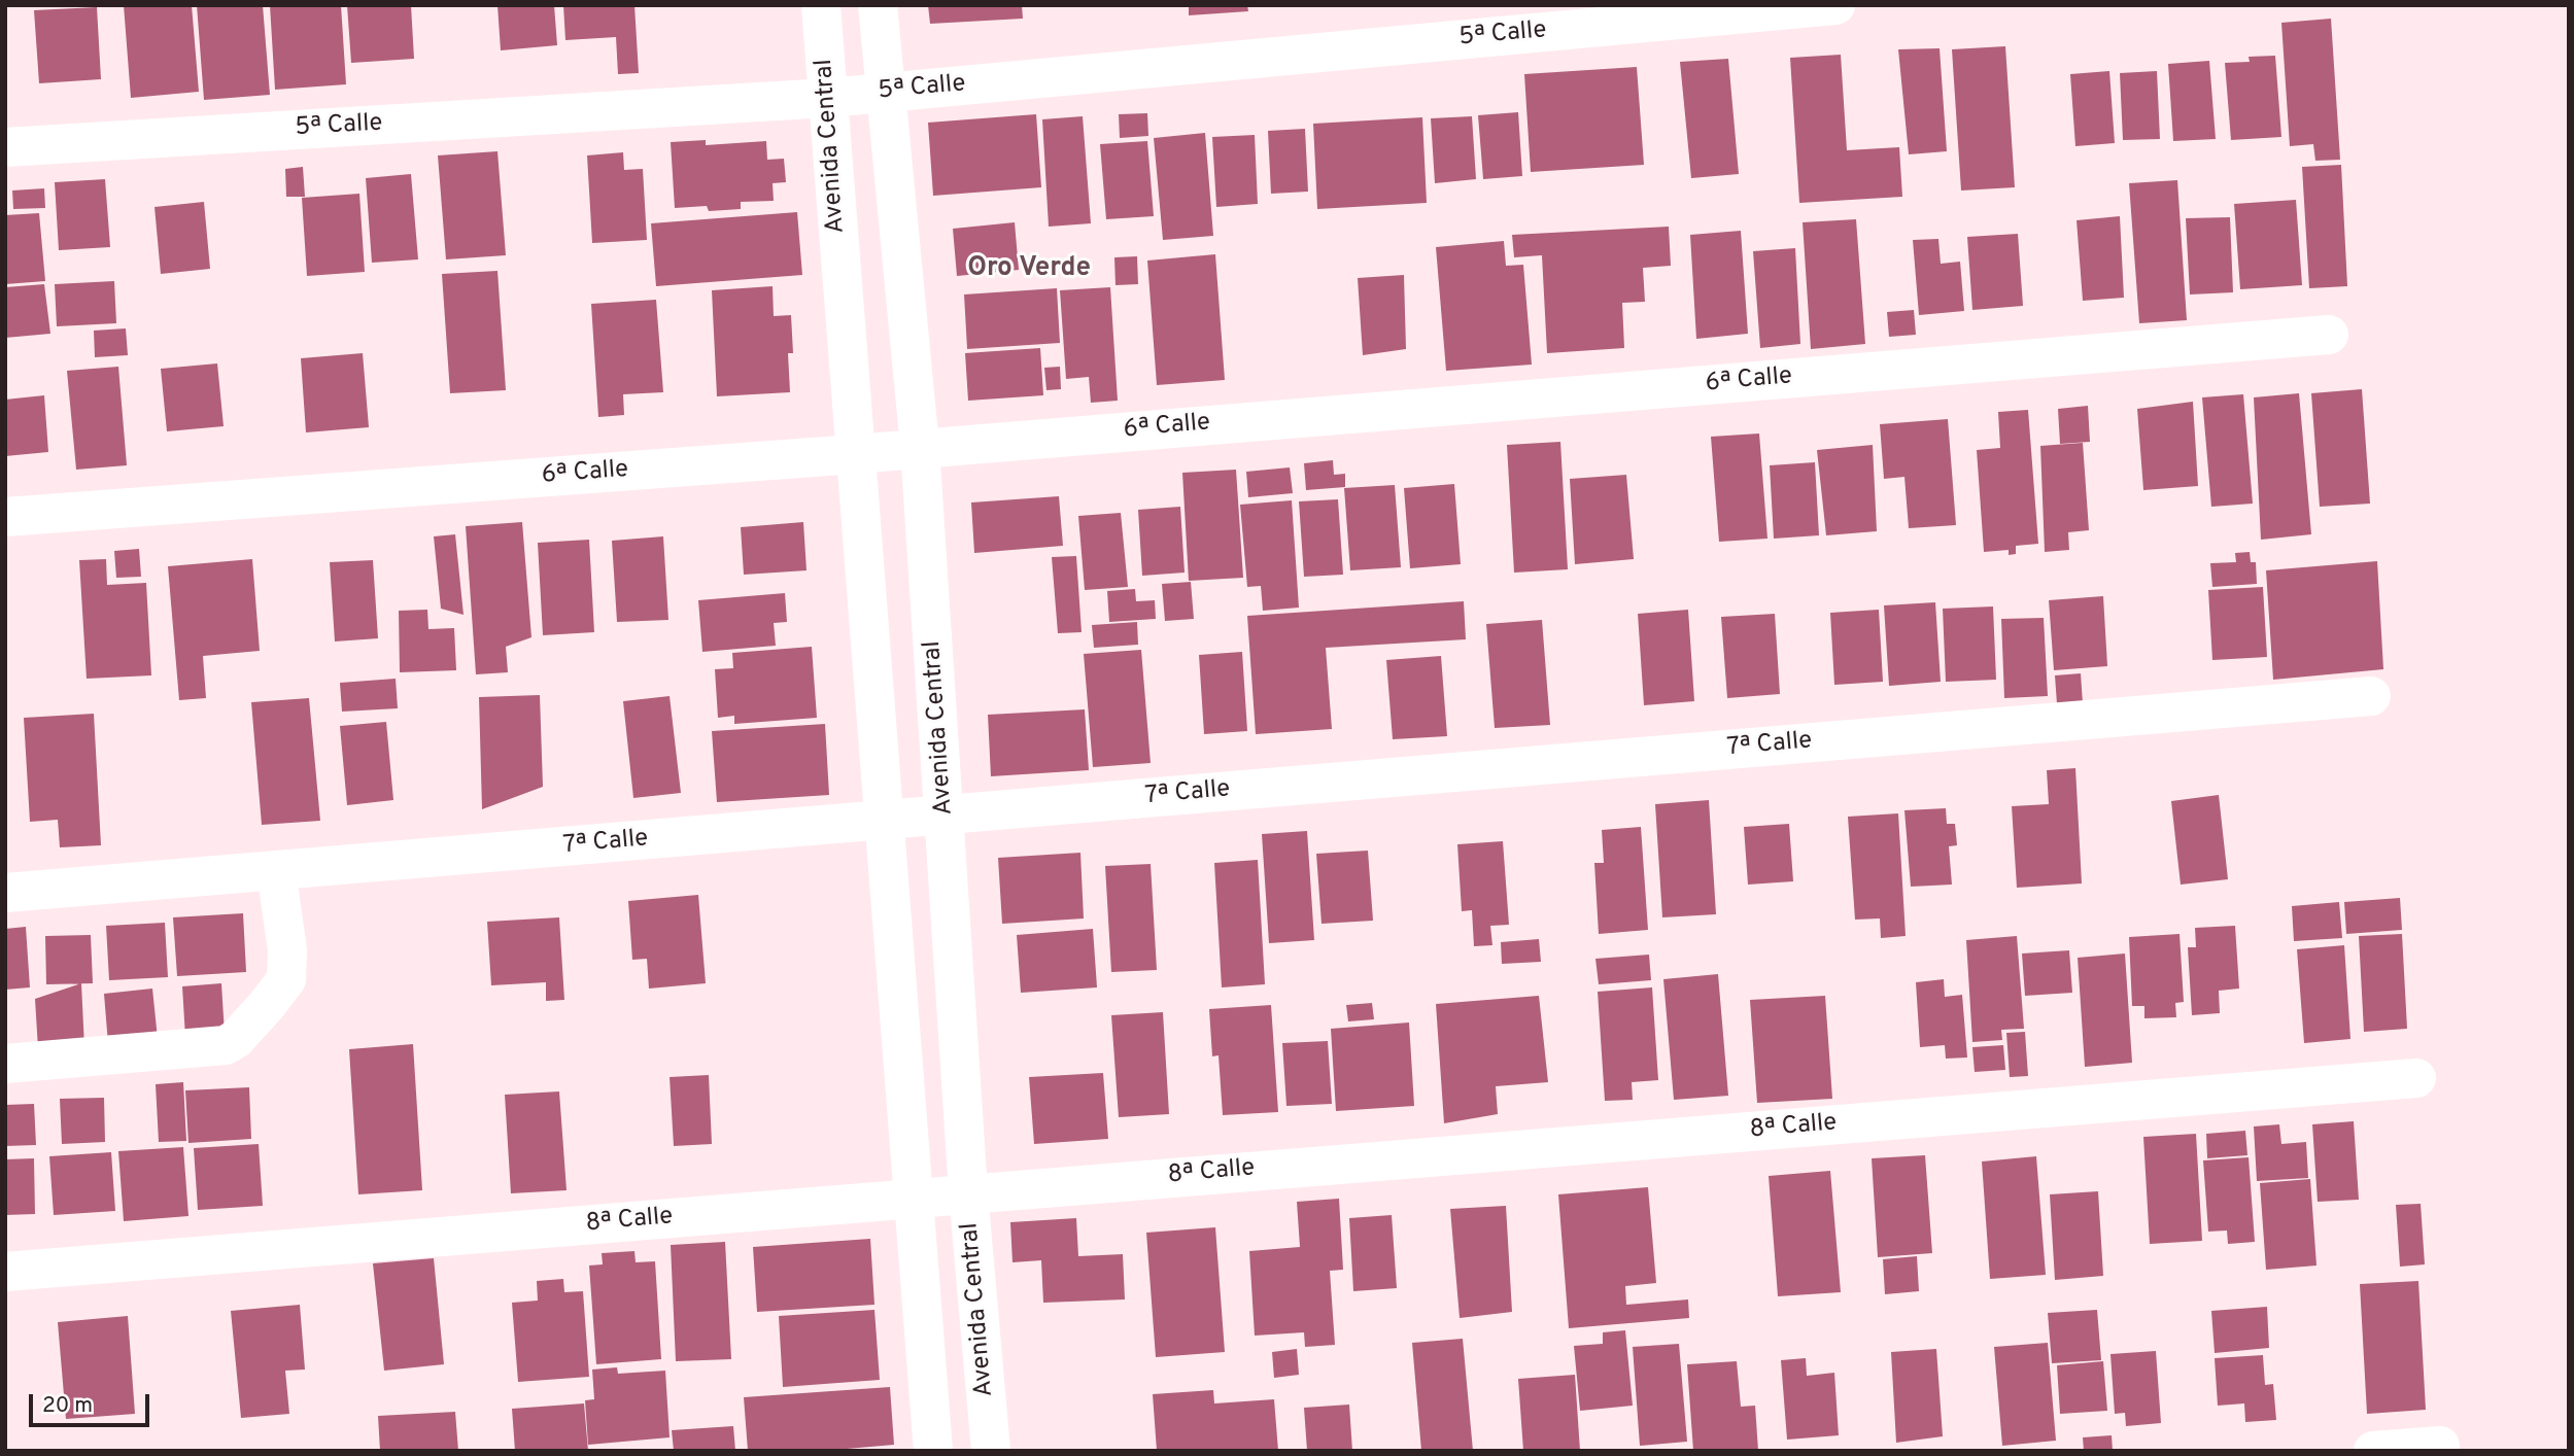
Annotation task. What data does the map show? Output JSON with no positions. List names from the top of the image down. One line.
{"streets":{"street":["5ª Calle","Avenida Central","6ª Calle","7ª Calle","8ª Calle"]},"crossings":[["5ª Calle","Avenida Central"],["Avenida Central","6ª Calle"],["Avenida Central","7ª Calle"],["Avenida Central","8ª Calle"]],"districts":["Oro Verde"],"scale_bar":"20 m"}
